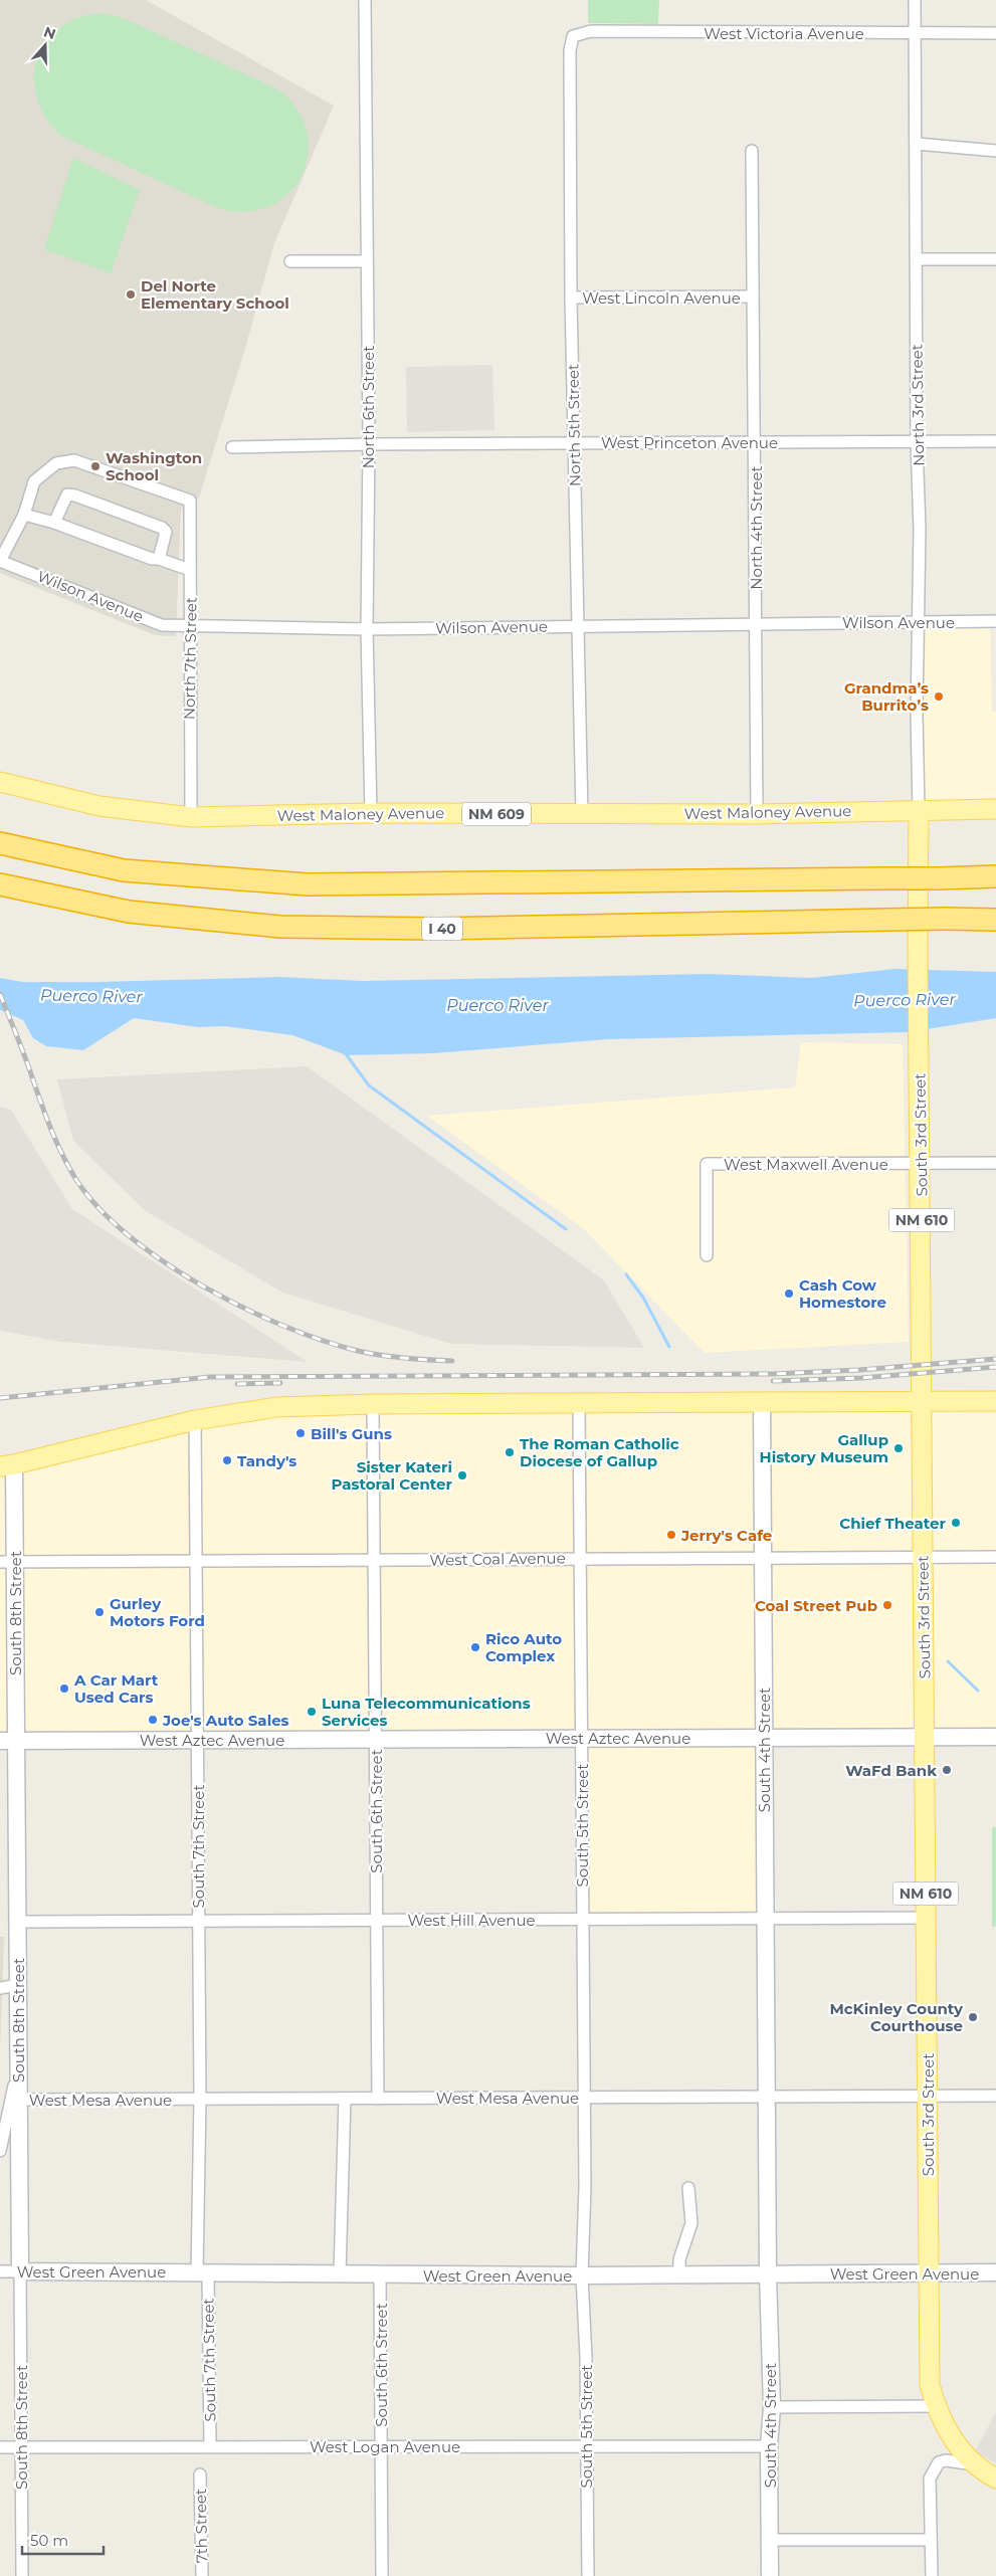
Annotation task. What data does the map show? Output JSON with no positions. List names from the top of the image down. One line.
{"streets":{"highway":["I 40"],"main road":["West Maloney Avenue","NM 609","South 3rd Street","NM 610"],"street":["West Victoria Avenue","West Lincoln Avenue","North 3rd Street","North 6th Street","North 5th Street","West Princeton Avenue","North 4th Street","Wilson Avenue","North 7th Street","West Maxwell Avenue","West Coal Avenue","South 8th Street","West Aztec Avenue","South 4th Street","South 6th Street","South 5th Street","South 7th Street","West Hill Avenue","West Mesa Avenue","West Green Avenue","West Logan Avenue","7th Street"]},"crossings":[["West Victoria Avenue","North 3rd Street"],["West Victoria Avenue","North 5th Street"],["West Lincoln Avenue","North 5th Street"],["West Lincoln Avenue","North 4th Street"],["North 3rd Street","West Princeton Avenue"],["North 3rd Street","Wilson Avenue"],["North 3rd Street","West Maloney Avenue"],["North 3rd Street","South 3rd Street"],["North 6th Street","West Princeton Avenue"],["North 6th Street","Wilson Avenue"],["North 6th Street","West Maloney Avenue"],["North 5th Street","West Princeton Avenue"],["North 5th Street","Wilson Avenue"],["North 5th Street","West Maloney Avenue"],["West Princeton Avenue","North 4th Street"],["North 4th Street","Wilson Avenue"],["North 4th Street","West Maloney Avenue"],["Wilson Avenue","North 7th Street"],["North 7th Street","West Maloney Avenue"],["West Maloney Avenue","South 3rd Street"],["South 3rd Street","West Maxwell Avenue"],["South 3rd Street","NM 610"],["South 3rd Street","West Coal Avenue"],["South 3rd Street","West Aztec Avenue"],["South 3rd Street","West Hill Avenue"],["South 3rd Street","West Mesa Avenue"],["South 3rd Street","West Green Avenue"],["West Coal Avenue","South 8th Street"],["West Coal Avenue","South 4th Street"],["West Coal Avenue","South 6th Street"],["West Coal Avenue","South 5th Street"],["West Coal Avenue","South 7th Street"],["South 8th Street","West Aztec Avenue"],["South 8th Street","West Hill Avenue"],["South 8th Street","West Mesa Avenue"],["South 8th Street","West Green Avenue"],["South 8th Street","West Logan Avenue"],["West Aztec Avenue","South 4th Street"],["West Aztec Avenue","South 6th Street"],["West Aztec Avenue","South 5th Street"],["West Aztec Avenue","South 7th Street"],["South 4th Street","West Hill Avenue"],["South 4th Street","West Mesa Avenue"],["South 4th Street","West Green Avenue"],["South 4th Street","West Logan Avenue"],["South 6th Street","West Hill Avenue"],["South 6th Street","West Mesa Avenue"],["South 6th Street","West Green Avenue"],["South 6th Street","West Logan Avenue"],["South 5th Street","West Hill Avenue"],["South 5th Street","West Mesa Avenue"],["South 5th Street","West Green Avenue"],["South 5th Street","West Logan Avenue"],["South 7th Street","West Hill Avenue"],["South 7th Street","West Mesa Avenue"],["South 7th Street","West Green Avenue"],["South 7th Street","West Logan Avenue"]],"water":["Puerco River"],"places":["Del Norte Elementary School","Washington School","Grandma’s Burrito’s","Cash Cow Homestore","Bill's Guns","Gallup History Museum","The Roman Catholic Diocese of Gallup","Tandy's","Sister Kateri Pastoral Center","Chief Theater","Jerry's Cafe","Coal Street Pub","Gurley Motors Ford","Rico Auto Complex","A Car Mart Used Cars","Luna Telecommunications Services","Joe's Auto Sales","WaFd Bank","McKinley County Courthouse"],"scale_bar":"50 m","north":"top"}
